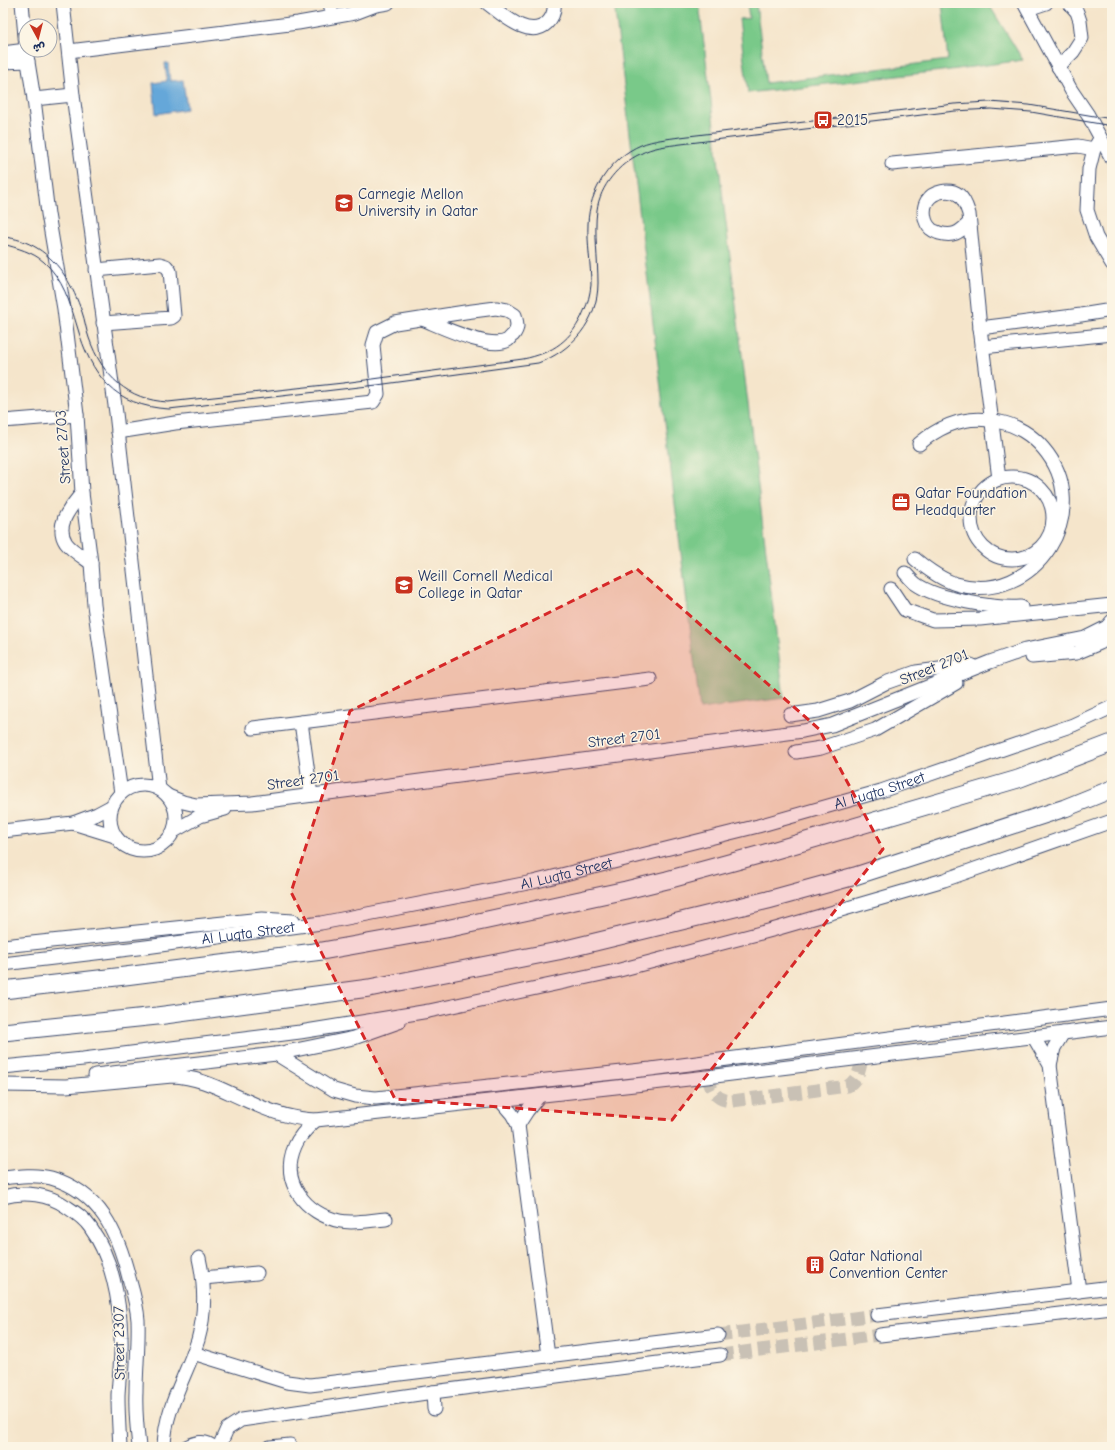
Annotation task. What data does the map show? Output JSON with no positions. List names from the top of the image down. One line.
{"streets":{"main road":["Al Luqta Street"],"street":["Street 2703","Street 2701","Street 2307"]},"crossings":[["Street 2703","Street 2701"]],"places":{"bus stop":["2015"],"school or university":["Carnegie Mellon University in Qatar","Weill Cornell Medical College in Qatar"],"office":["Qatar Foundation Headquarter"],"building":["Qatar National Convention Center"]},"north":"bottom"}
